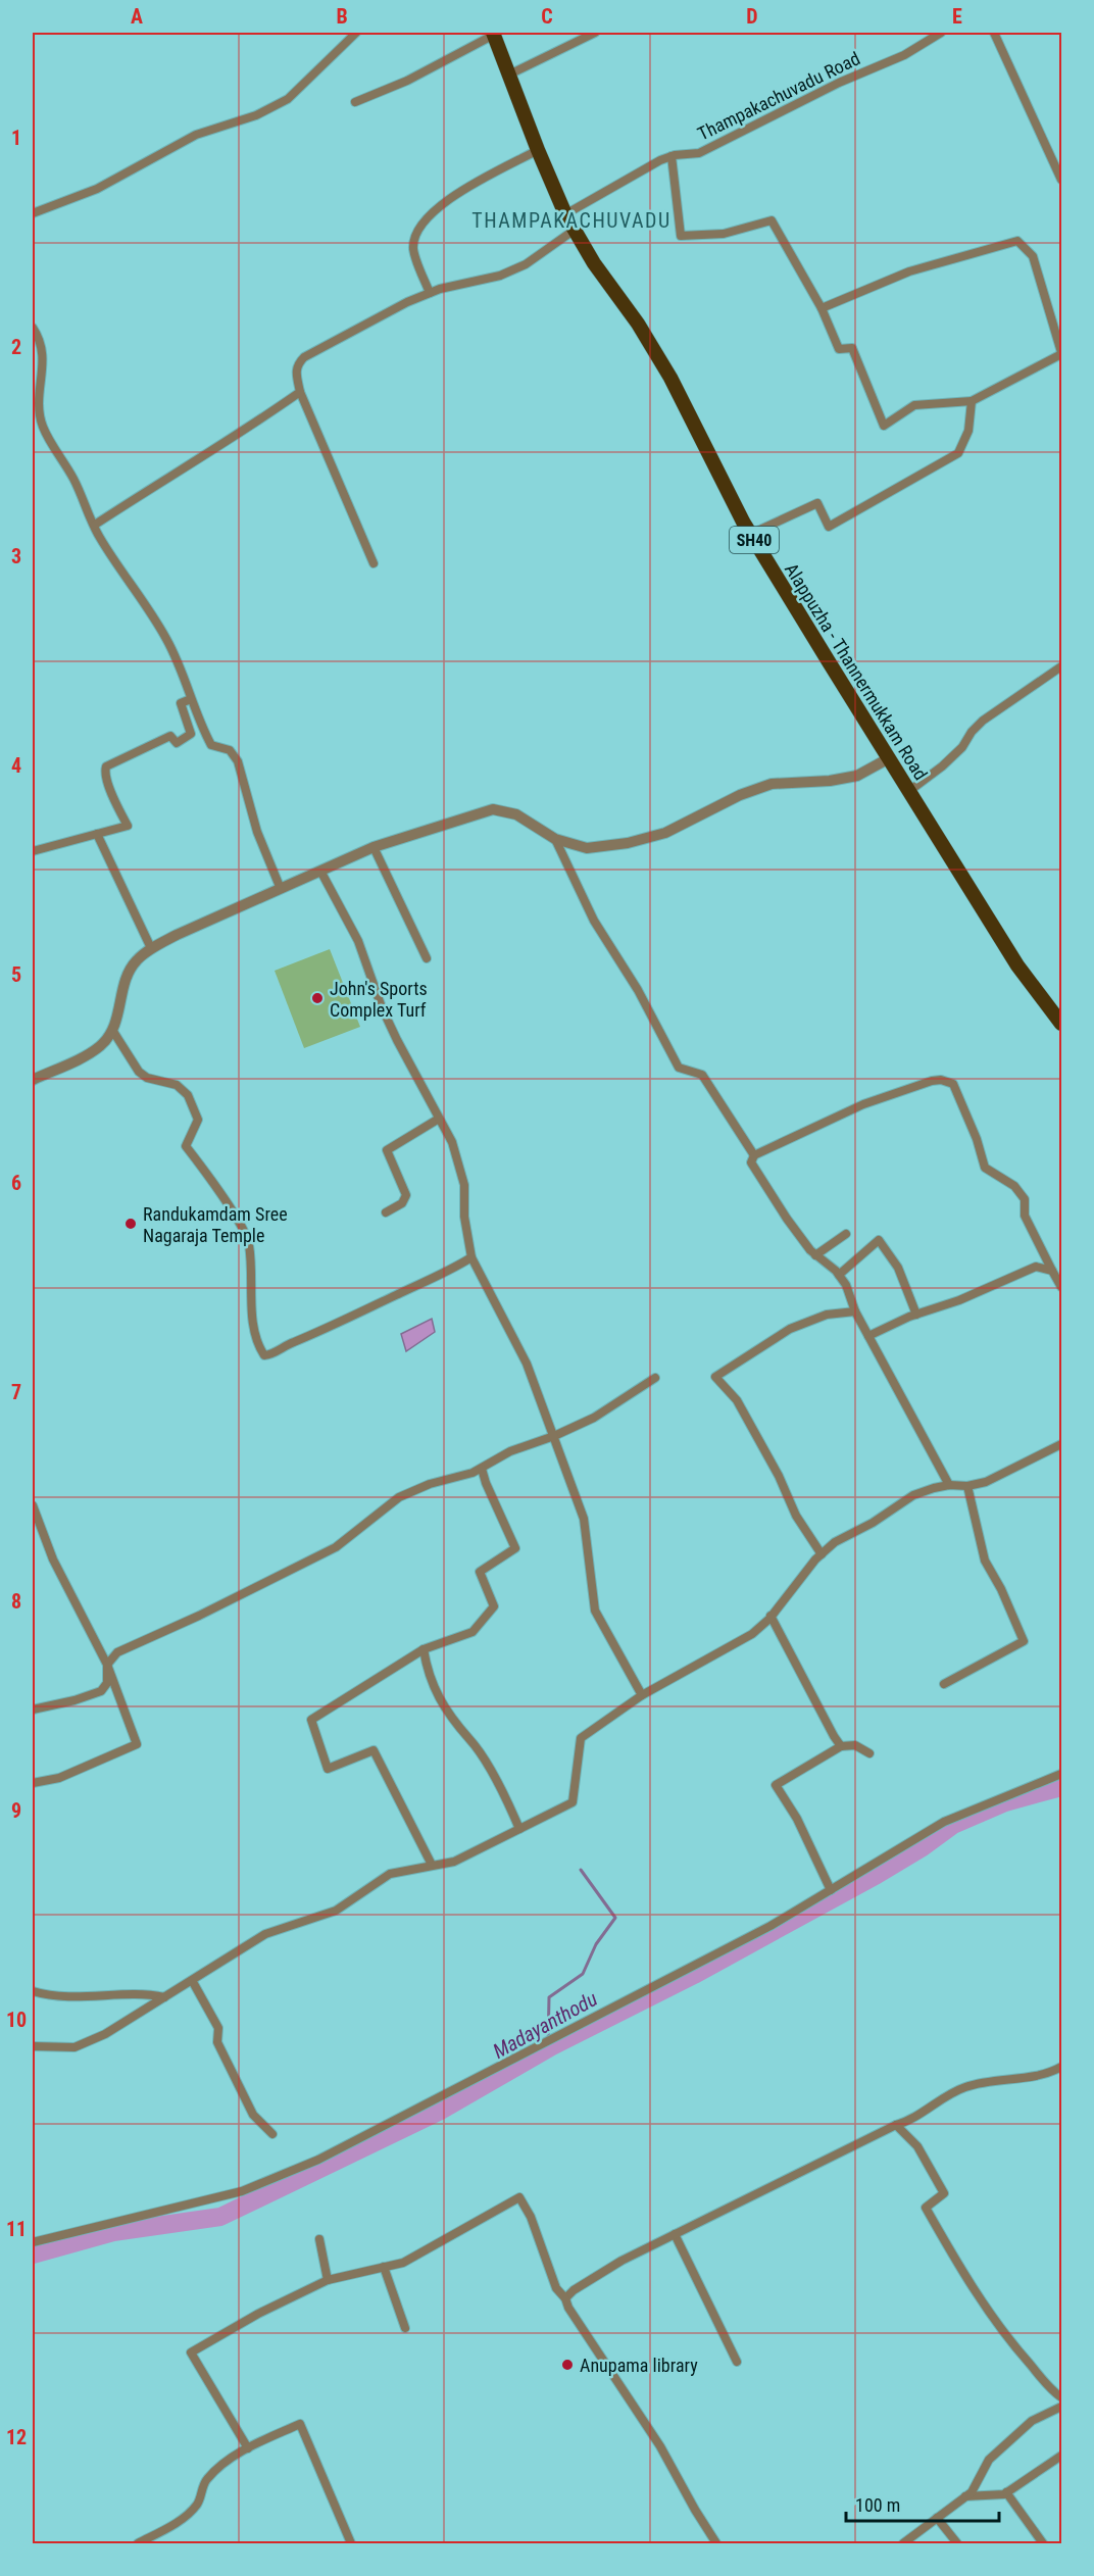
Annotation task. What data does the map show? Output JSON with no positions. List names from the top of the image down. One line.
{"streets":{"main road":["SH40","Alappuzha - Thannermukkam Road"],"street":["Thampakachuvadu Road"]},"crossings":[["Thampakachuvadu Road","Alappuzha - Thannermukkam Road"]],"districts":["THAMPAKACHUVADU"],"water":["Madayanthodu"],"places":["John's Sports Complex Turf","Randukamdam Sree Nagaraja Temple","Anupama library"],"scale_bar":"100 m","grid":{"columns":["A","B","C","D","E"],"rows":["1","2","3","4","5","6","7","8","9","10","11","12"]}}
